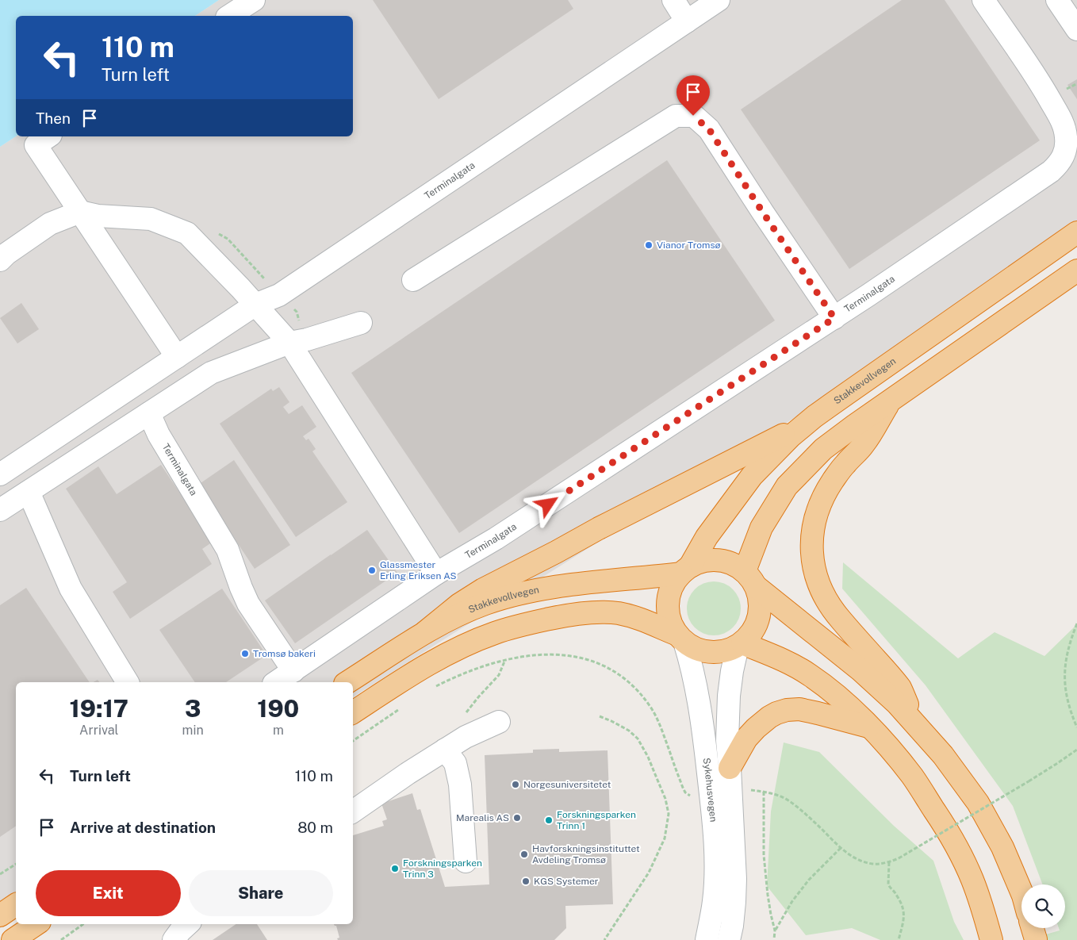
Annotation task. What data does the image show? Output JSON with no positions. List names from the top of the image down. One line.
{"streets":{"highway":["Stakkevollvegen"],"street":["Terminalgata","Sykehusvegen"]},"crossings":[["Stakkevollvegen","Sykehusvegen"]],"places":["Vianor Tromsø","Glassmester Erling Eriksen AS","Tromsø bakeri","Norgesuniversitetet","Marealis AS","Forskningsparken Trinn 1","Havforskningsinstituttet Avdeling Tromsø","Forskningsparken Trinn 3","KGS Systemer"],"page":{"turn":["110 m","Turn left"],"then":"Then","eta":["19:17","Arrival","3","min","190","m"],"list":[{"name":"Turn left","value":"110 m"},{"name":"Arrive at destination","value":"80 m"}],"buttons":["Exit","Share"]}}
